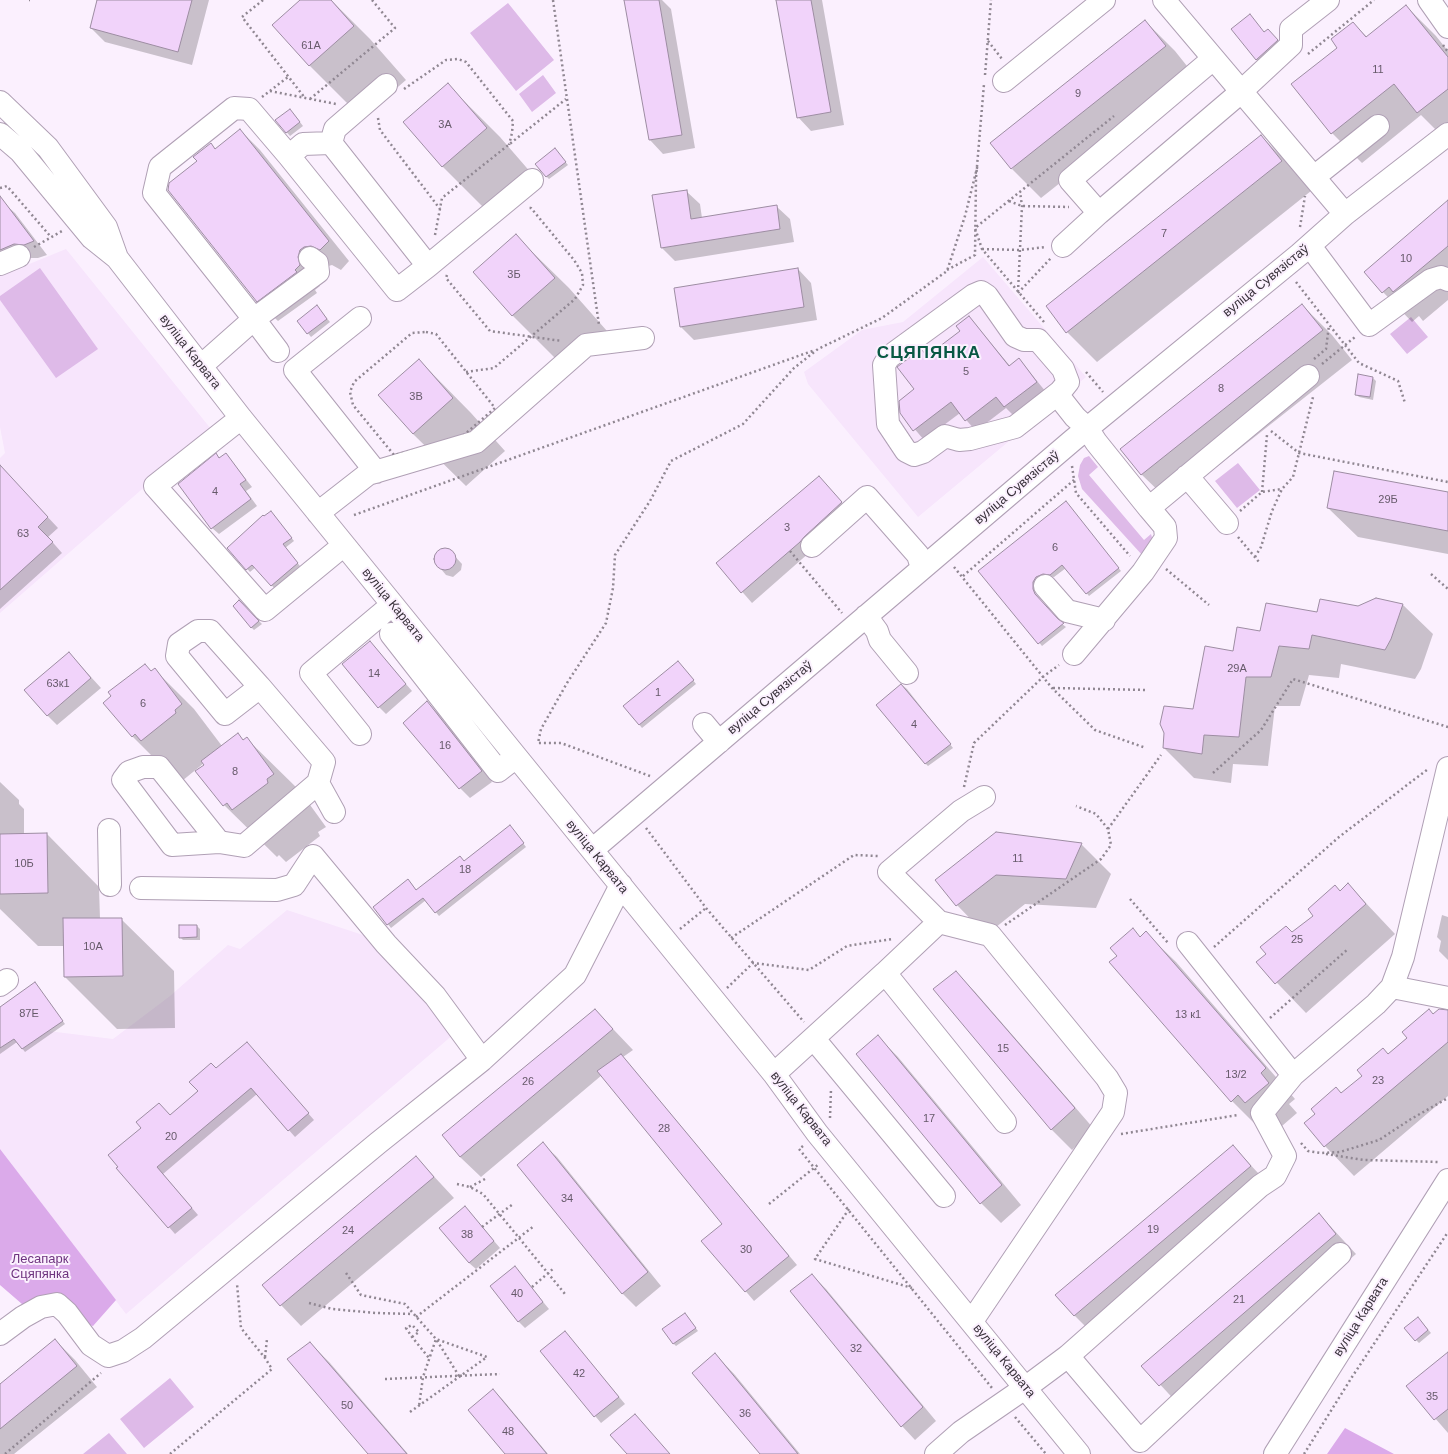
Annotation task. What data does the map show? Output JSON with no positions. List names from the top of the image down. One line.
{"streets":{"street":["вуліца Сувязістаў","вуліца Карвата"]},"crossings":[["вуліца Сувязістаў","вуліца Карвата"]],"districts":["СЦЯПЯНКА"],"parks":["Лесапарк Сцяпянка"],"house_numbers":["61А","11","9","3А","7","10","3Б","5","8","3В","4","29Б","3","63","6","29А","14","63к1","1","6","4","16","8","11","10Б","18","25","10А","87Е","13 к1","15","13/2","23","26","17","28","20","34","19","24","38","30","40","21","32","42","35","50","36","48"]}
